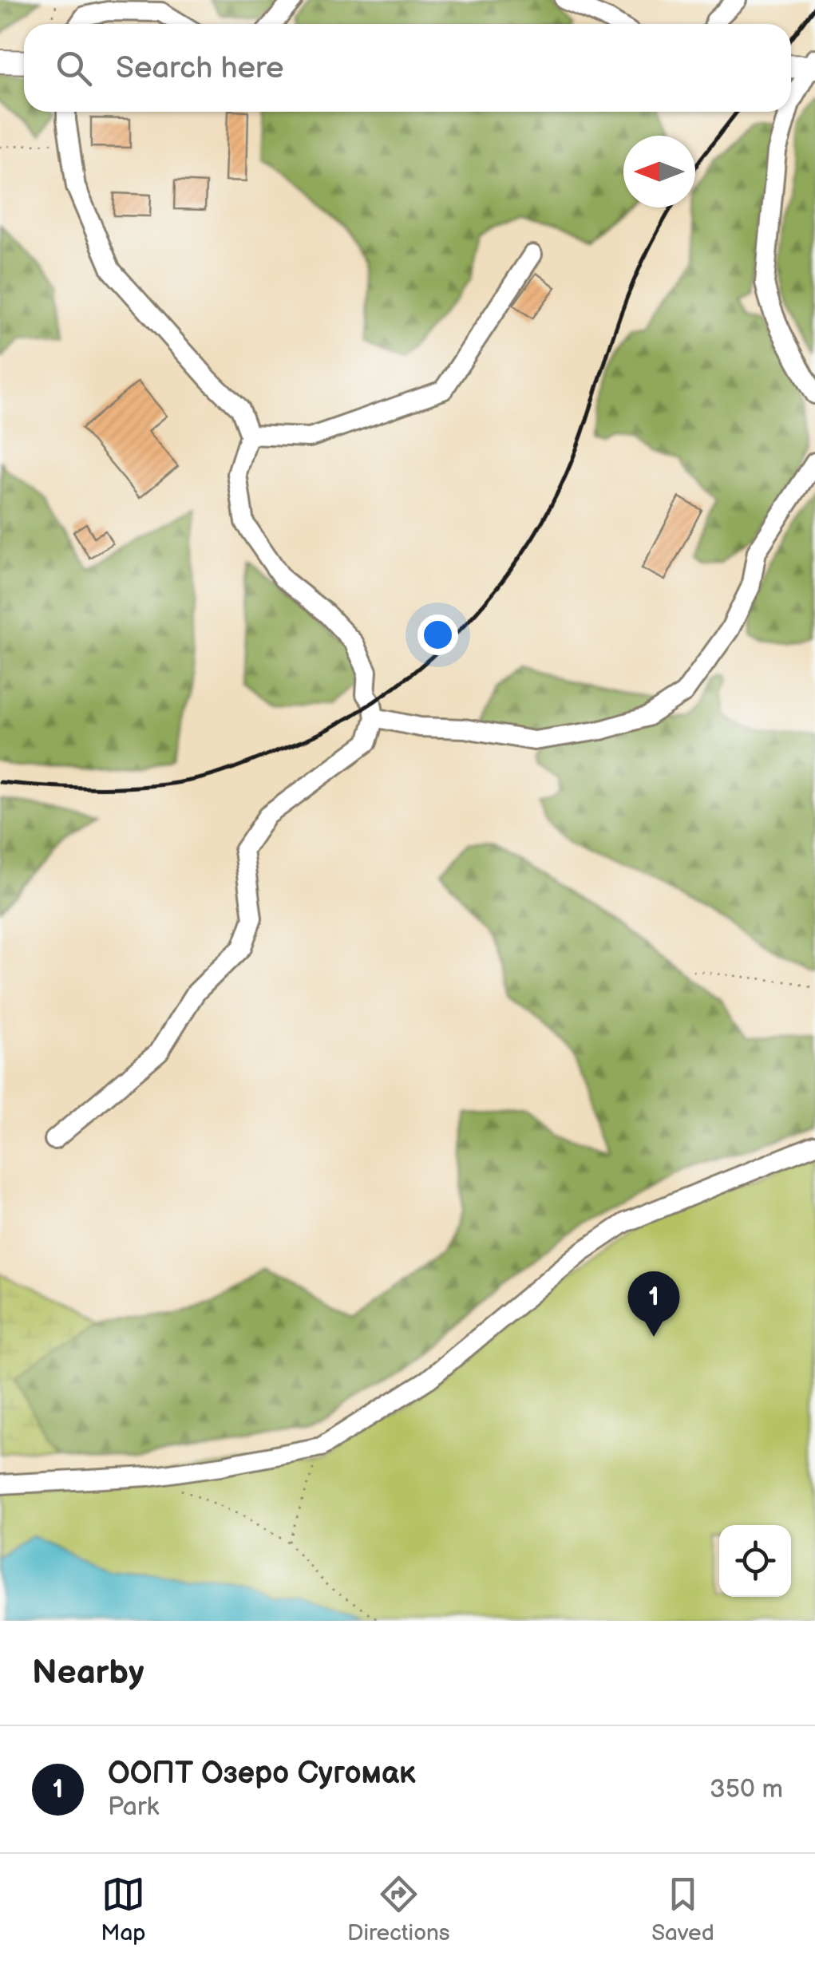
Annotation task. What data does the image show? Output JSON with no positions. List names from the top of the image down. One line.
{"north":"left","page":{"search":"Search here","pins":"1","heading":"Nearby","list":[{"mark":"1","name":"ООПТ Озеро Сугомак","note":"Park","value":"350 m"}],"nav":["Map","Directions","Saved"]}}
